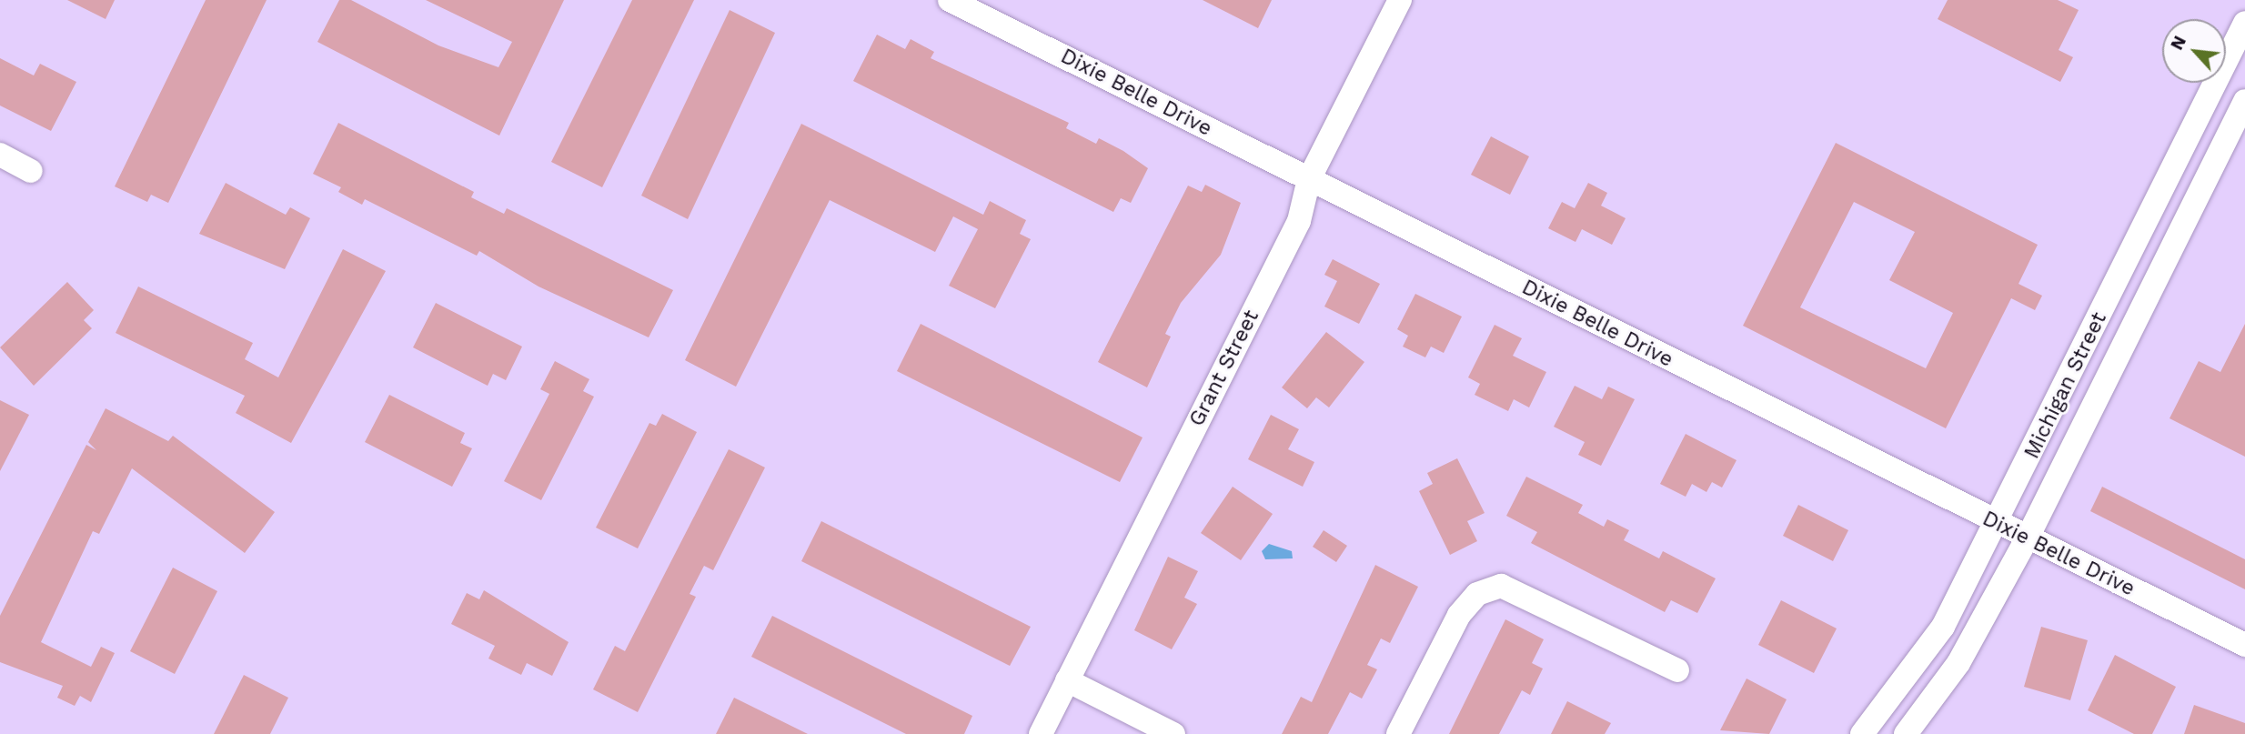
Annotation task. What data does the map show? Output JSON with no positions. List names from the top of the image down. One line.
{"streets":{"street":["Dixie Belle Drive","Grant Street","Michigan Street"]},"crossings":[["Dixie Belle Drive","Grant Street"],["Dixie Belle Drive","Michigan Street"]],"north":"top left"}
